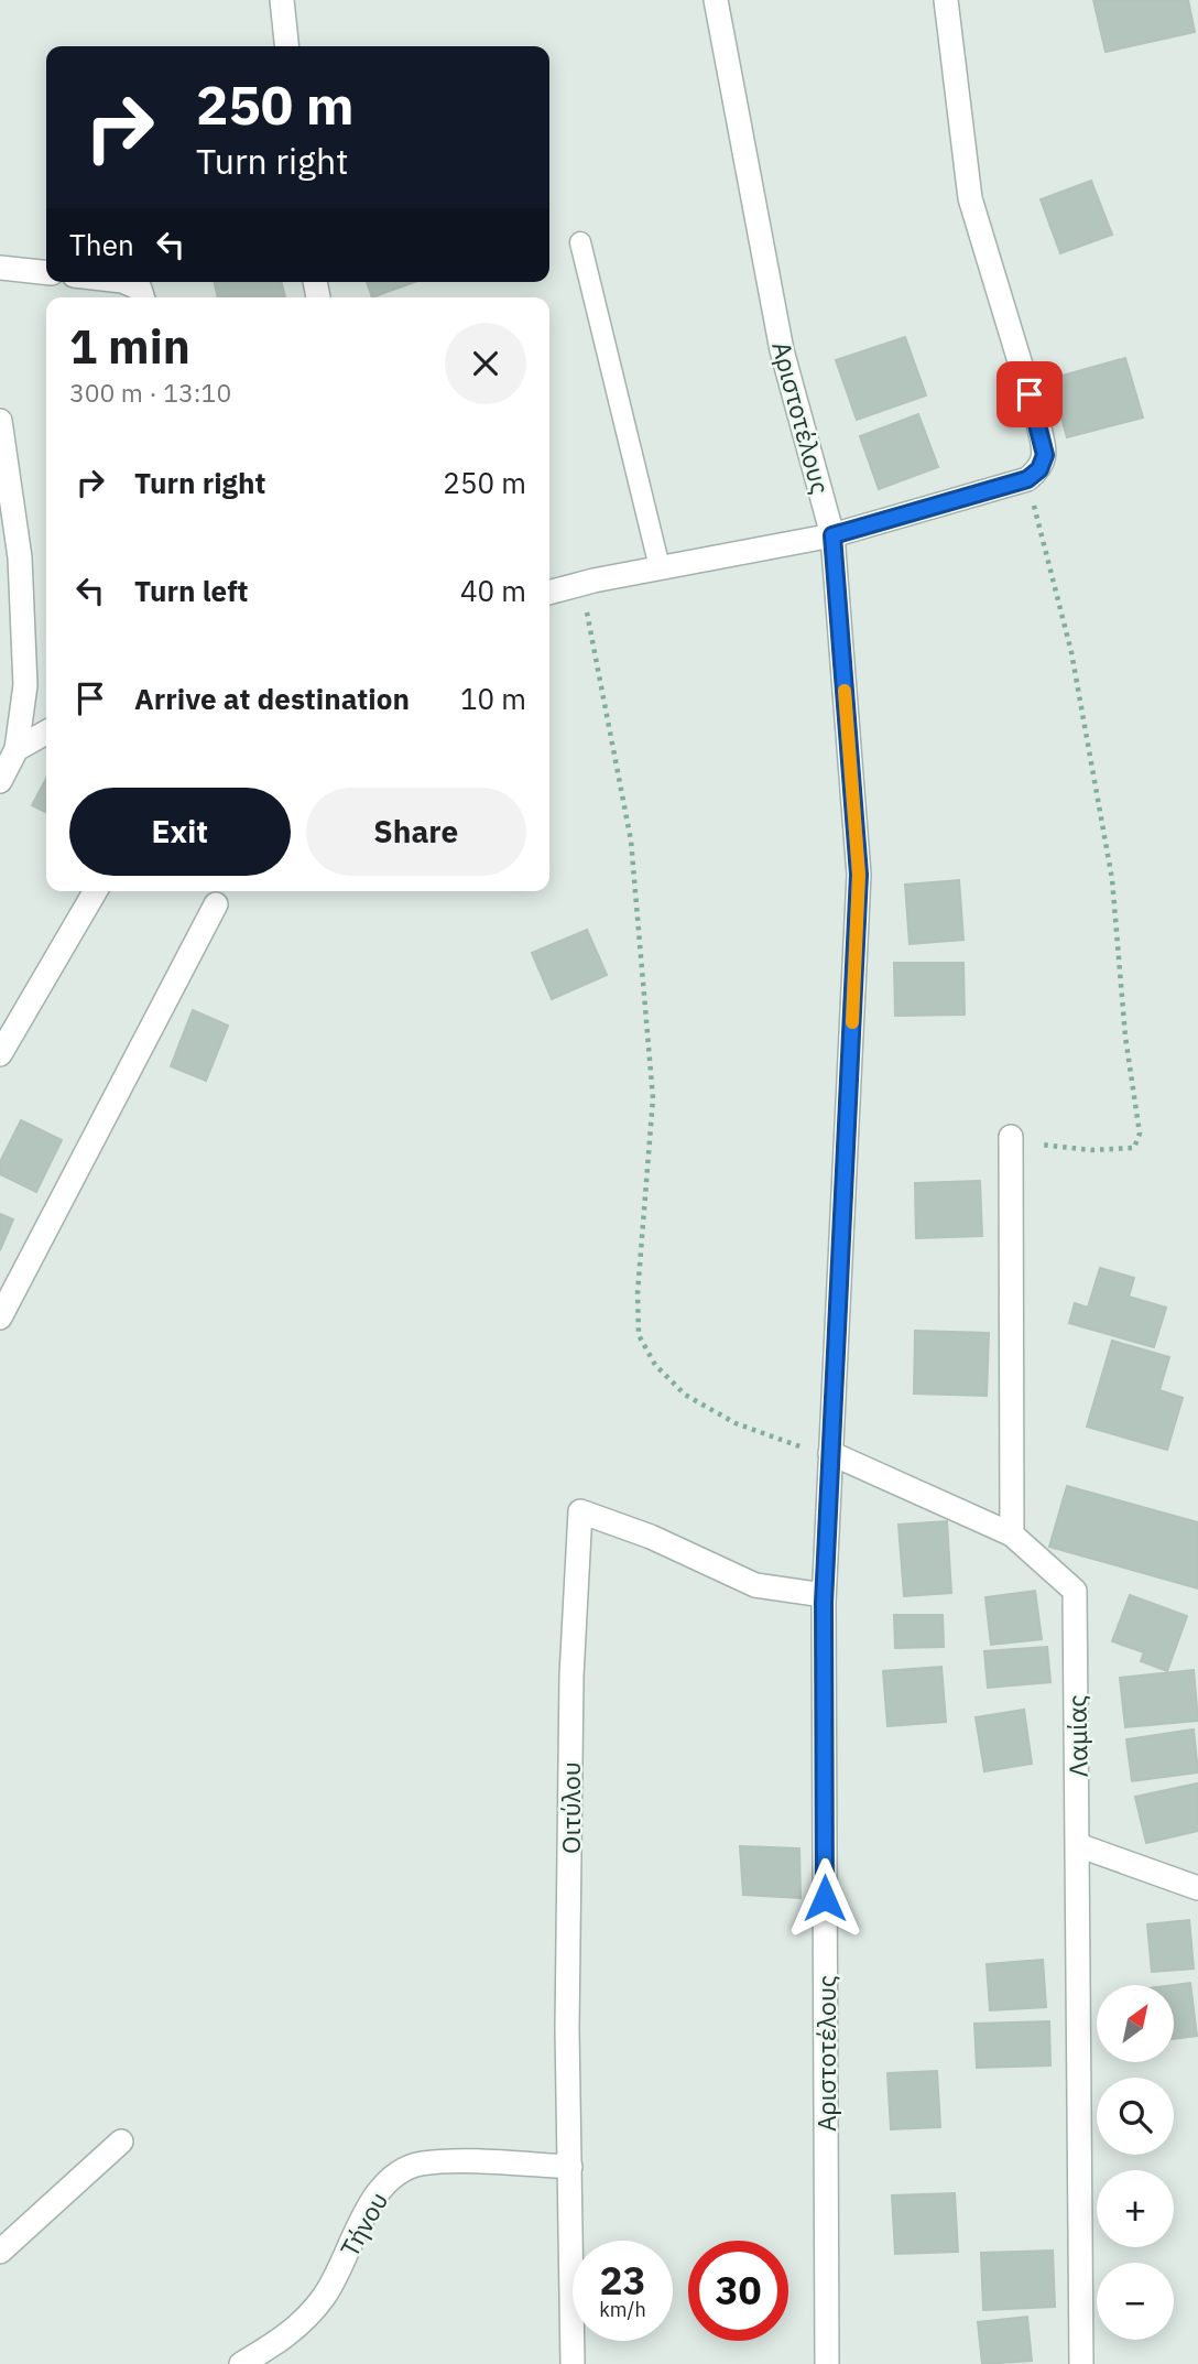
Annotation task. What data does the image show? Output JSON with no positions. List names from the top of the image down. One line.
{"streets":{"street":["Αριστοτέλους","Λαμίας","Οιτύλου","Τήνου"]},"crossings":[["Αριστοτέλους","Λαμίας"],["Αριστοτέλους","Οιτύλου"],["Οιτύλου","Τήνου"]],"north":"top right","page":{"turn":["250 m","Turn right"],"then":"Then","heading":["1 min","300 m · 13:10"],"list":[{"name":"Turn right","value":"250 m"},{"name":"Turn left","value":"40 m"},{"name":"Arrive at destination","value":"10 m"}],"buttons":["Exit","Share"],"map_buttons":["+","−"],"speed":"23 km/h","limit":"30"}}
